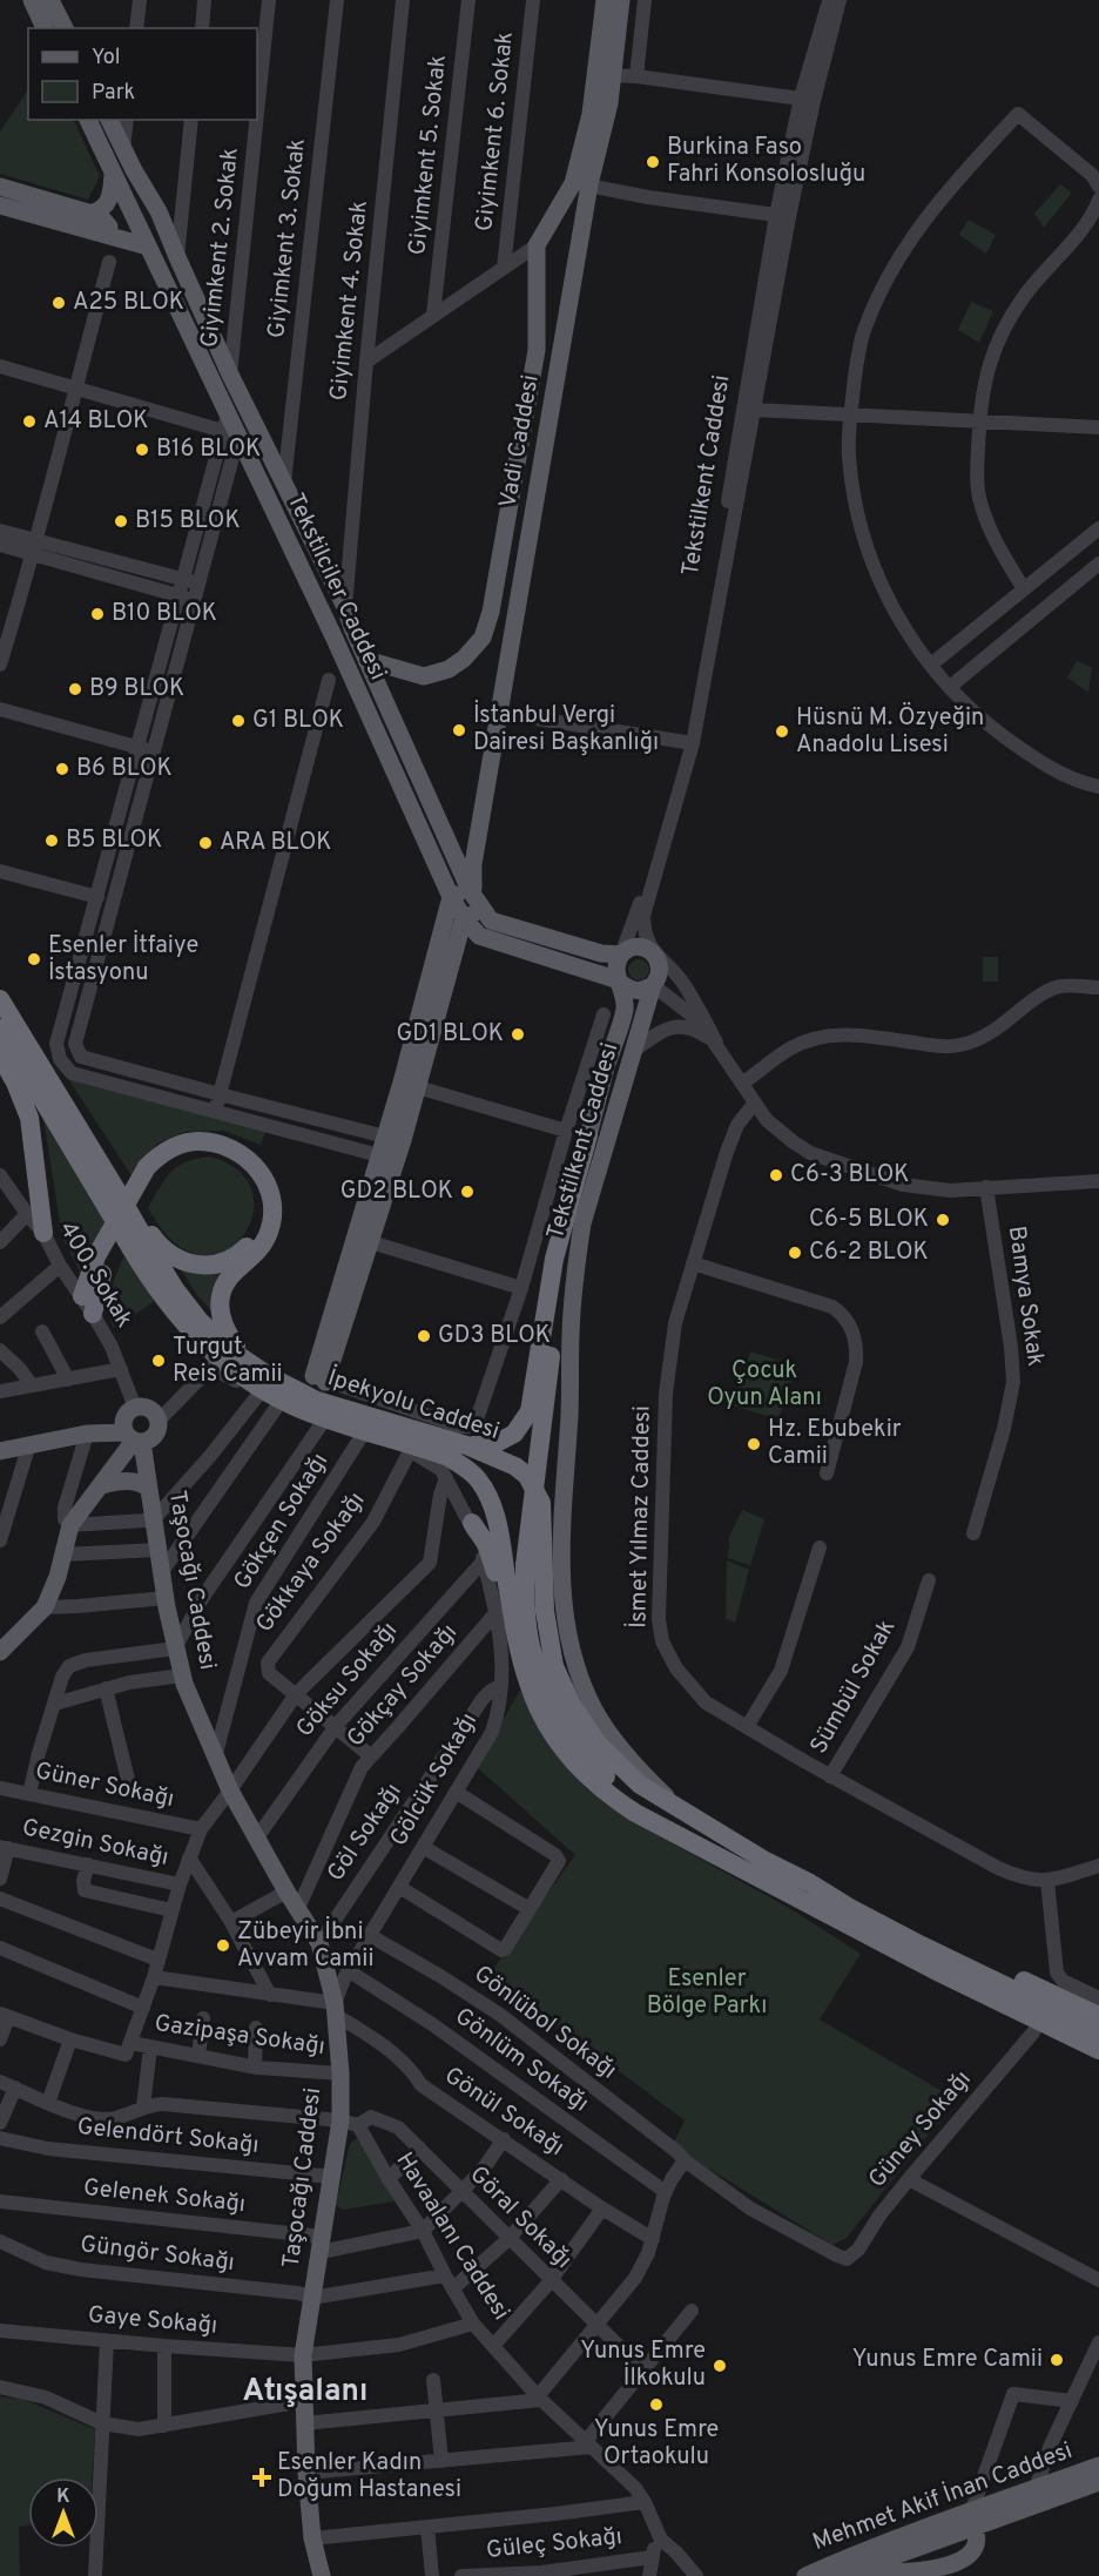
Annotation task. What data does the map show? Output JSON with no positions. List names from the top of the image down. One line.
{"streets":{"highway":["İpekyolu Caddesi"],"main road":["Vadi Caddesi","Tekstilkent Caddesi","Tekstilciler Caddesi","Taşocağı Caddesi","Mehmet Akif İnan Caddesi"],"street":["Giyimkent 6. Sokak","Giyimkent 5. Sokak","Giyimkent 3. Sokak","Giyimkent 2. Sokak","Giyimkent 4. Sokak","400. Sokak","Bamya Sokak","İsmet Yılmaz Caddesi","Gökçen Sokağı","Gökkaya Sokağı","Göksu Sokağı","Gökçay Sokağı","Sümbül Sokak","Gölcük Sokağı","Güner Sokağı","Göl Sokağı","Gezgin Sokağı","Gönlübol Sokağı","Gazipaşa Sokağı","Gönlüm Sokağı","Gönül Sokağı","Güney Sokağı","Gelendört Sokağı","Gelenek Sokağı","Göral Sokağı","Havaalanı Caddesi","Güngör Sokağı","Gaye Sokağı","Güleç Sokağı"]},"crossings":[["Giyimkent 3. Sokak","Tekstilciler Caddesi"],["Giyimkent 2. Sokak","Tekstilciler Caddesi"],["Giyimkent 4. Sokak","Tekstilciler Caddesi"],["Vadi Caddesi","Tekstilciler Caddesi"],["Tekstilkent Caddesi","Tekstilciler Caddesi"],["Tekstilkent Caddesi","İpekyolu Caddesi"],["400. Sokak","Taşocağı Caddesi"],["İsmet Yılmaz Caddesi","Sümbül Sokak"],["Gökçen Sokağı","Taşocağı Caddesi"],["Taşocağı Caddesi","Göksu Sokağı"],["Taşocağı Caddesi","Gökçay Sokağı"],["Taşocağı Caddesi","Gölcük Sokağı"],["Taşocağı Caddesi","Göl Sokağı"],["Taşocağı Caddesi","Gazipaşa Sokağı"],["Taşocağı Caddesi","Gönül Sokağı"],["Taşocağı Caddesi","Gelendört Sokağı"],["Taşocağı Caddesi","Gelenek Sokağı"],["Taşocağı Caddesi","Göral Sokağı"],["Taşocağı Caddesi","Havaalanı Caddesi"],["Taşocağı Caddesi","Güngör Sokağı"],["Taşocağı Caddesi","Gaye Sokağı"],["Göksu Sokağı","Gölcük Sokağı"],["Gökçay Sokağı","Gölcük Sokağı"],["Gölcük Sokağı","Göl Sokağı"],["Gölcük Sokağı","Gönlübol Sokağı"],["Gölcük Sokağı","Gönlüm Sokağı"],["Gölcük Sokağı","Gönül Sokağı"],["Gönlübol Sokağı","Güney Sokağı"],["Gelenek Sokağı","Havaalanı Caddesi"],["Göral Sokağı","Havaalanı Caddesi"],["Havaalanı Caddesi","Gaye Sokağı"]],"districts":["Atışalanı"],"parks":["Çocuk Oyun Alanı","Esenler Bölge Parkı"],"places":{"other":["Burkina Faso Fahri Konsolosluğu","A25 BLOK","A14 BLOK","B16 BLOK","B15 BLOK","B10 BLOK","B9 BLOK","G1 BLOK","İstanbul Vergi Dairesi Başkanlığı","Hüsnü M. Özyeğin Anadolu Lisesi","B6 BLOK","B5 BLOK","ARA BLOK","Esenler İtfaiye İstasyonu","GD1 BLOK","C6-3 BLOK","GD2 BLOK","C6-5 BLOK","C6-2 BLOK","GD3 BLOK","Turgut Reis Camii","Hz. Ebubekir Camii","Zübeyir İbni Avvam Camii","Yunus Emre Camii","Yunus Emre İlkokulu","Yunus Emre Ortaokulu"],"health":["Esenler Kadın Doğum Hastanesi"]},"legend":["Yol","Park"],"north":"top"}
